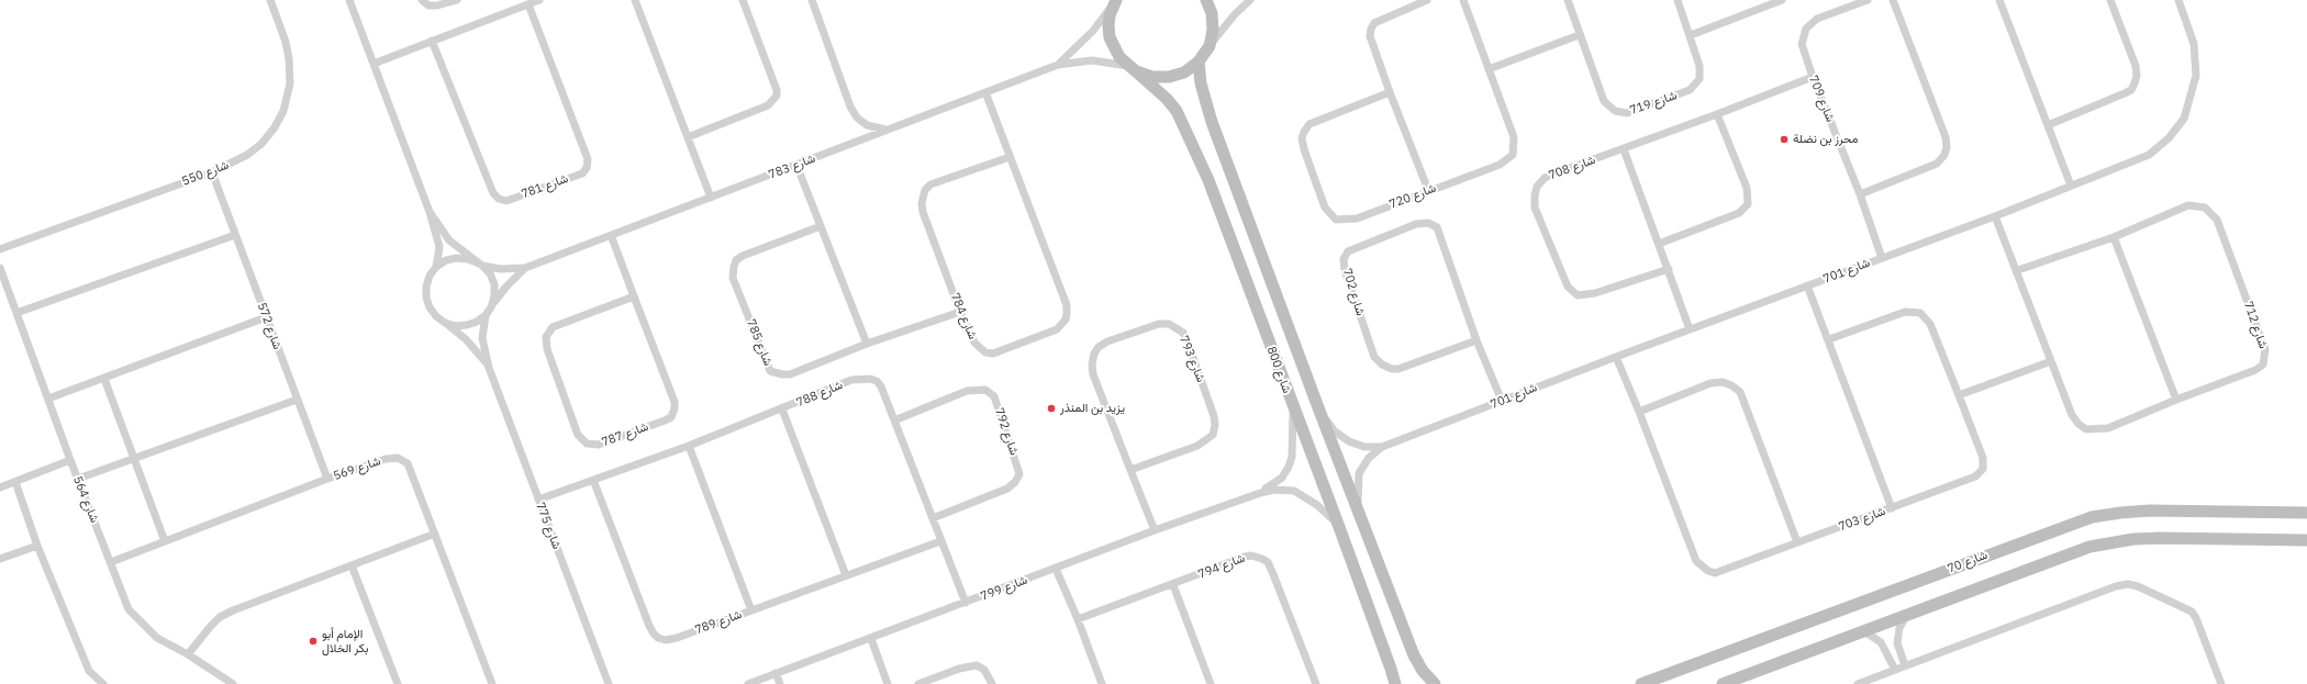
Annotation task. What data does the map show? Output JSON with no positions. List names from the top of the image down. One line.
{"streets":{"street":["شارع 709","شارع 719","شارع 783","شارع 708","شارع 550","شارع 781","شارع 720","شارع 701","شارع 702","شارع 784","شارع 712","شارع 572","شارع 785","شارع 793","شارع 800","شارع 788","شارع 792","شارع 787","شارع 569","شارع 564","شارع 703","شارع 775","شارع 70","شارع 794","شارع 799","شارع 789"]},"crossings":[["شارع 709","شارع 708"],["شارع 709","شارع 701"],["شارع 783","شارع 784"],["شارع 783","شارع 800"],["شارع 783","شارع 787"],["شارع 783","شارع 775"],["شارع 550","شارع 572"],["شارع 701","شارع 702"],["شارع 701","شارع 712"],["شارع 701","شارع 800"],["شارع 701","شارع 703"],["شارع 784","شارع 785"],["شارع 572","شارع 569"],["شارع 793","شارع 799"],["شارع 800","شارع 799"],["شارع 788","شارع 792"],["شارع 788","شارع 775"],["شارع 788","شارع 799"],["شارع 788","شارع 789"],["شارع 569","شارع 564"]],"places":["محرز بن نضلة","يزيد بن المنذر","الإمام أبو بكر الخلال"]}
